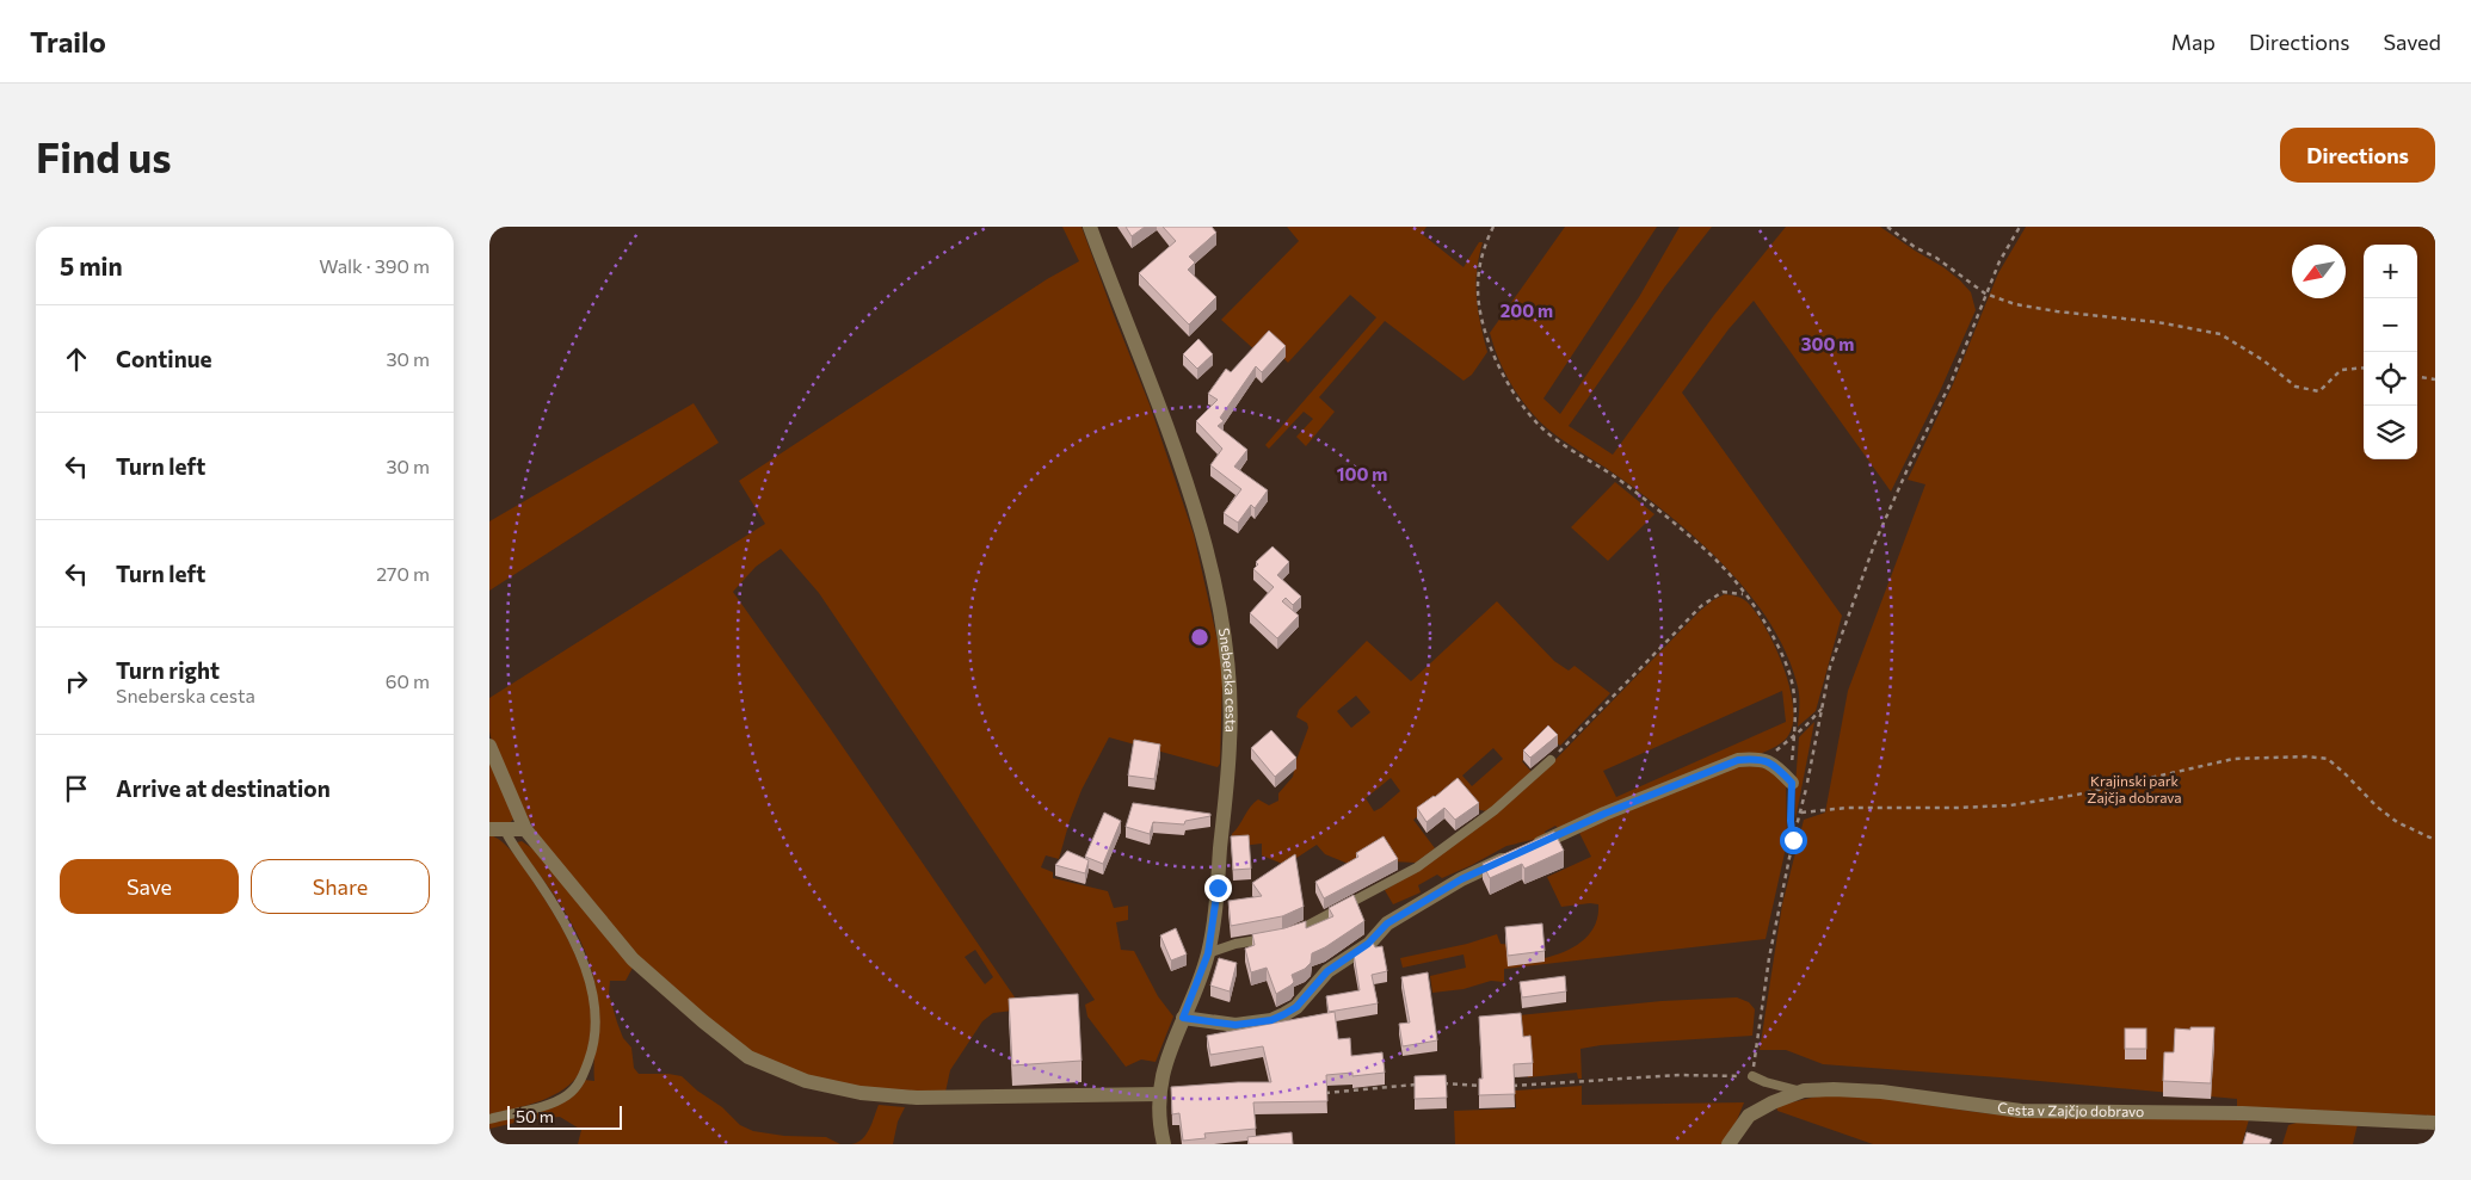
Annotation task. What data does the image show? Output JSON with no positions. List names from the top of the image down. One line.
{"streets":{"street":["Sneberska cesta","Cesta v Zajčjo dobravo"]},"parks":["Krajinski park Zajčja dobrava"],"scale_bar":"50 m","north":"bottom left","page":{"header":"Trailo","nav":["Map","Directions","Saved"],"buttons":["Directions",["Save","Share"]],"title":"Find us","heading":["5 min","Walk · 390 m"],"map_buttons":["+","−"],"list":[["Continue","30 m"],["Turn left","30 m"],["Turn left","270 m"],["Turn right","Sneberska cesta","60 m"],"Arrive at destination"],"scale":"50 m"},"rings":["200 m","300 m","100 m"]}
